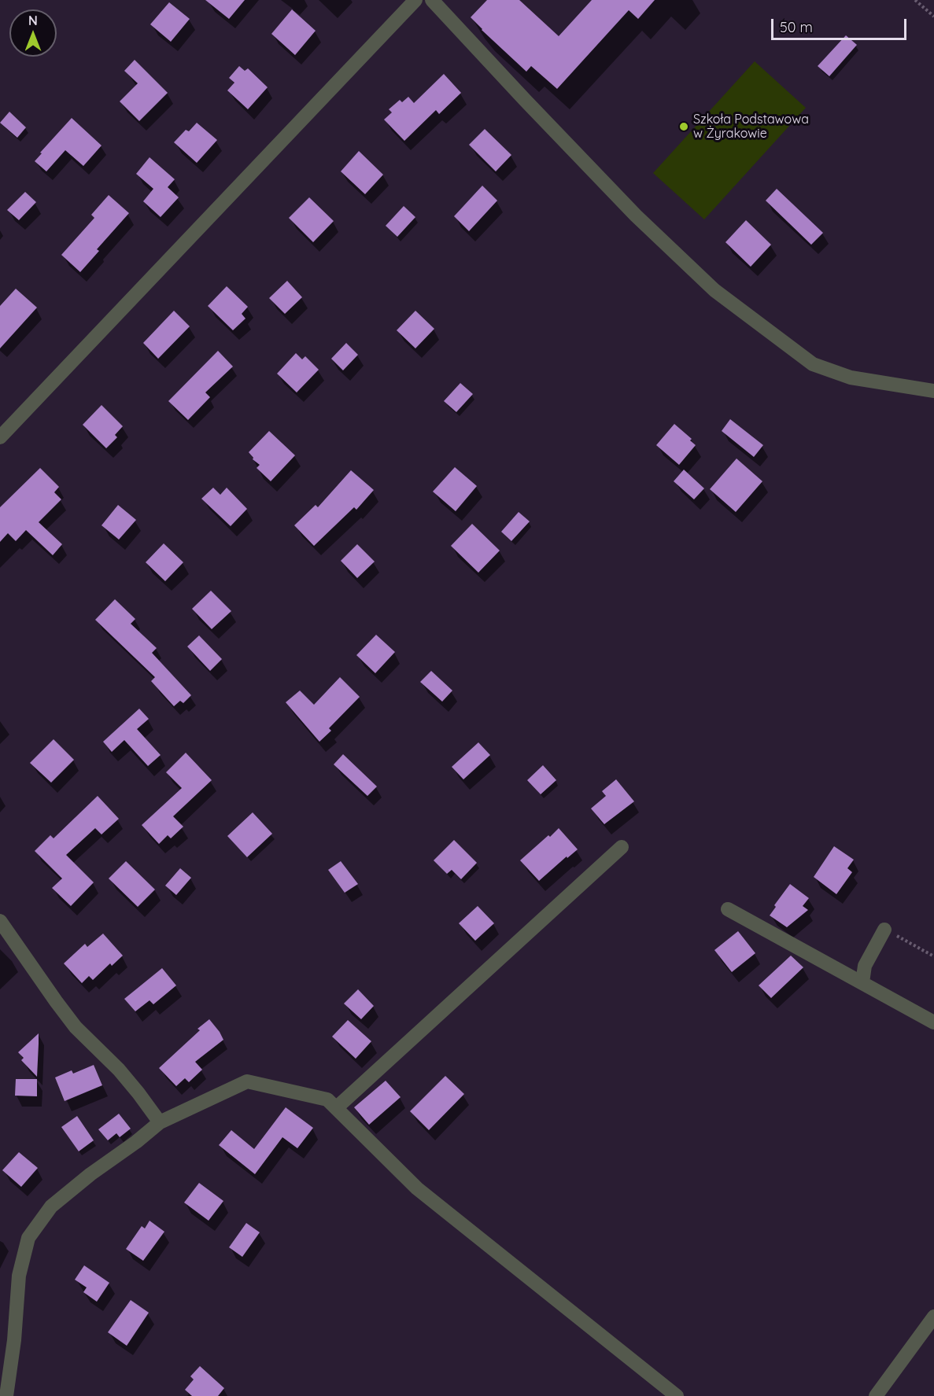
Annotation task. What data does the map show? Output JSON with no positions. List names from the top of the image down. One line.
{"places":["Szkoła Podstawowa w Żyrakowie"],"scale_bar":"50 m","north":"top"}
